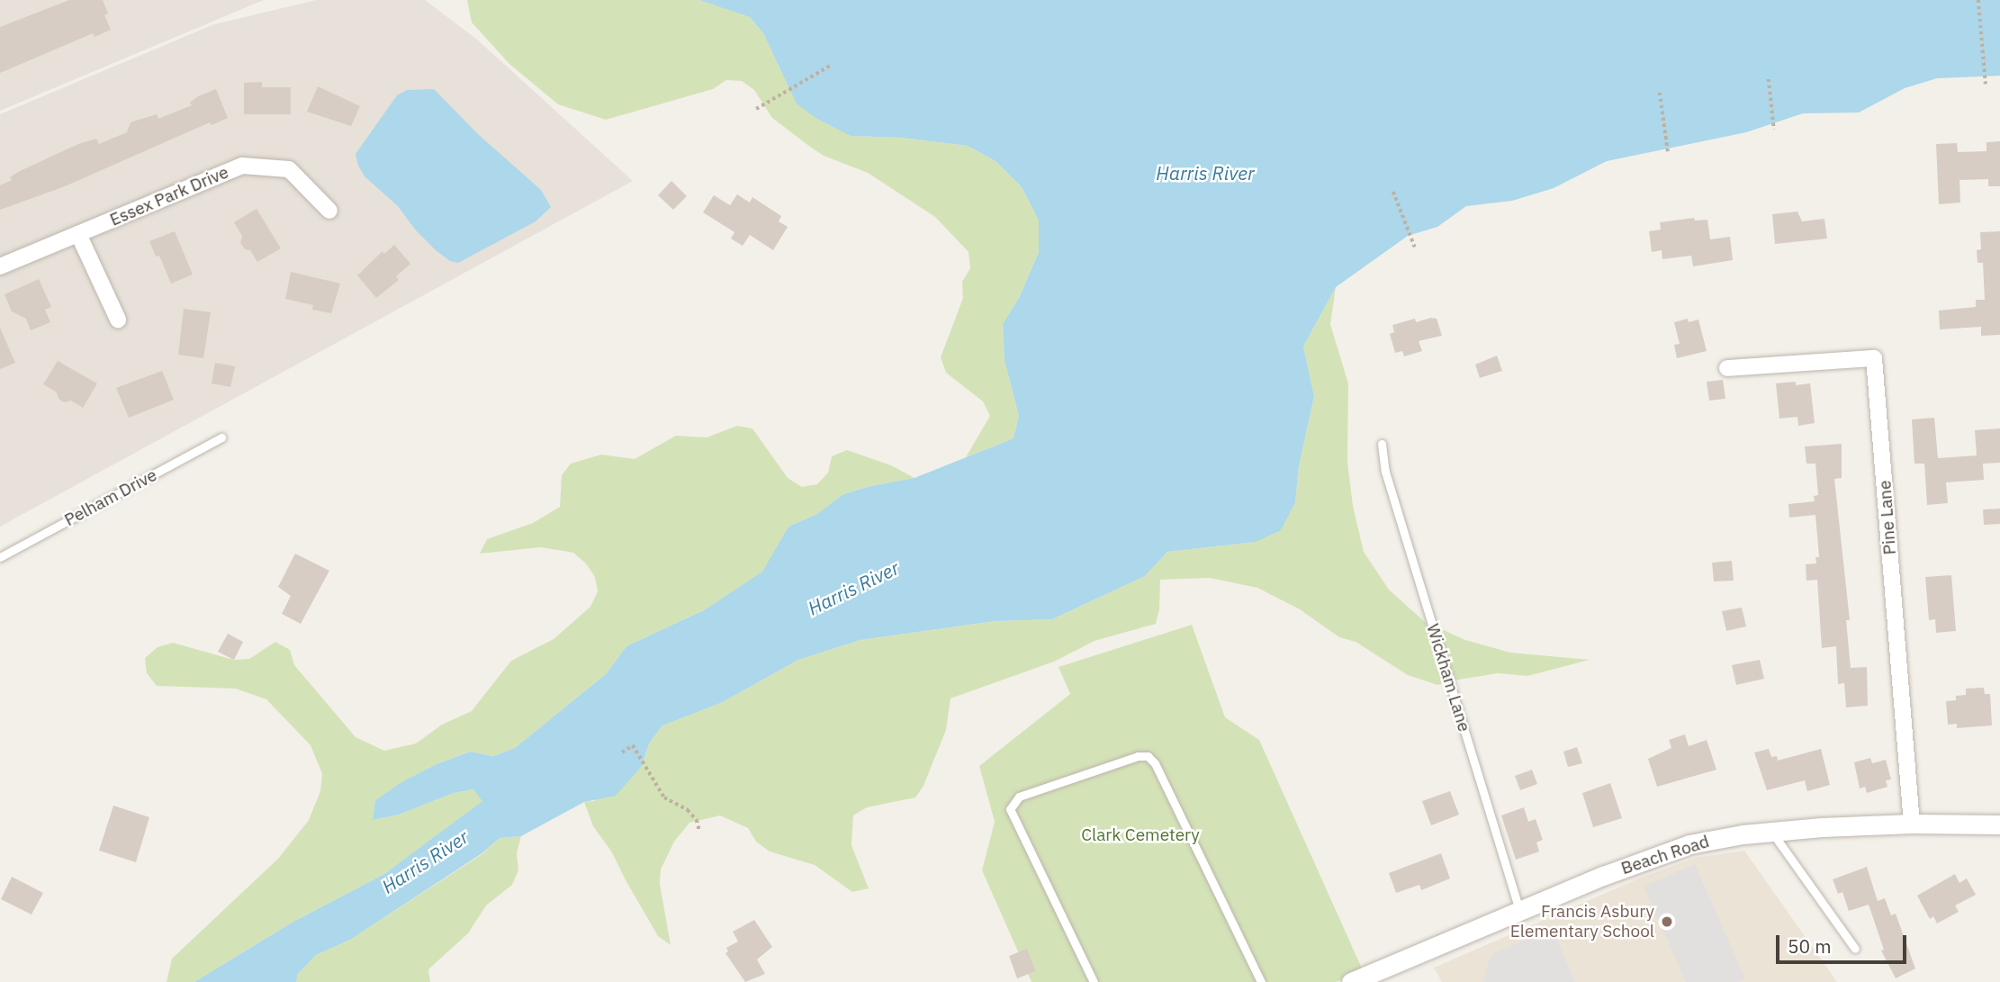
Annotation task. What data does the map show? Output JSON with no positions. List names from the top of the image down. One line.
{"streets":{"street":["Essex Park Drive","Pine Lane","Beach Road"],"lane":["Pelham Drive","Wickham Lane"]},"crossings":[["Pine Lane","Beach Road"],["Wickham Lane","Beach Road"]],"water":["Harris River"],"parks":["Clark Cemetery"],"places":["Francis Asbury Elementary School"],"scale_bar":"50 m"}
